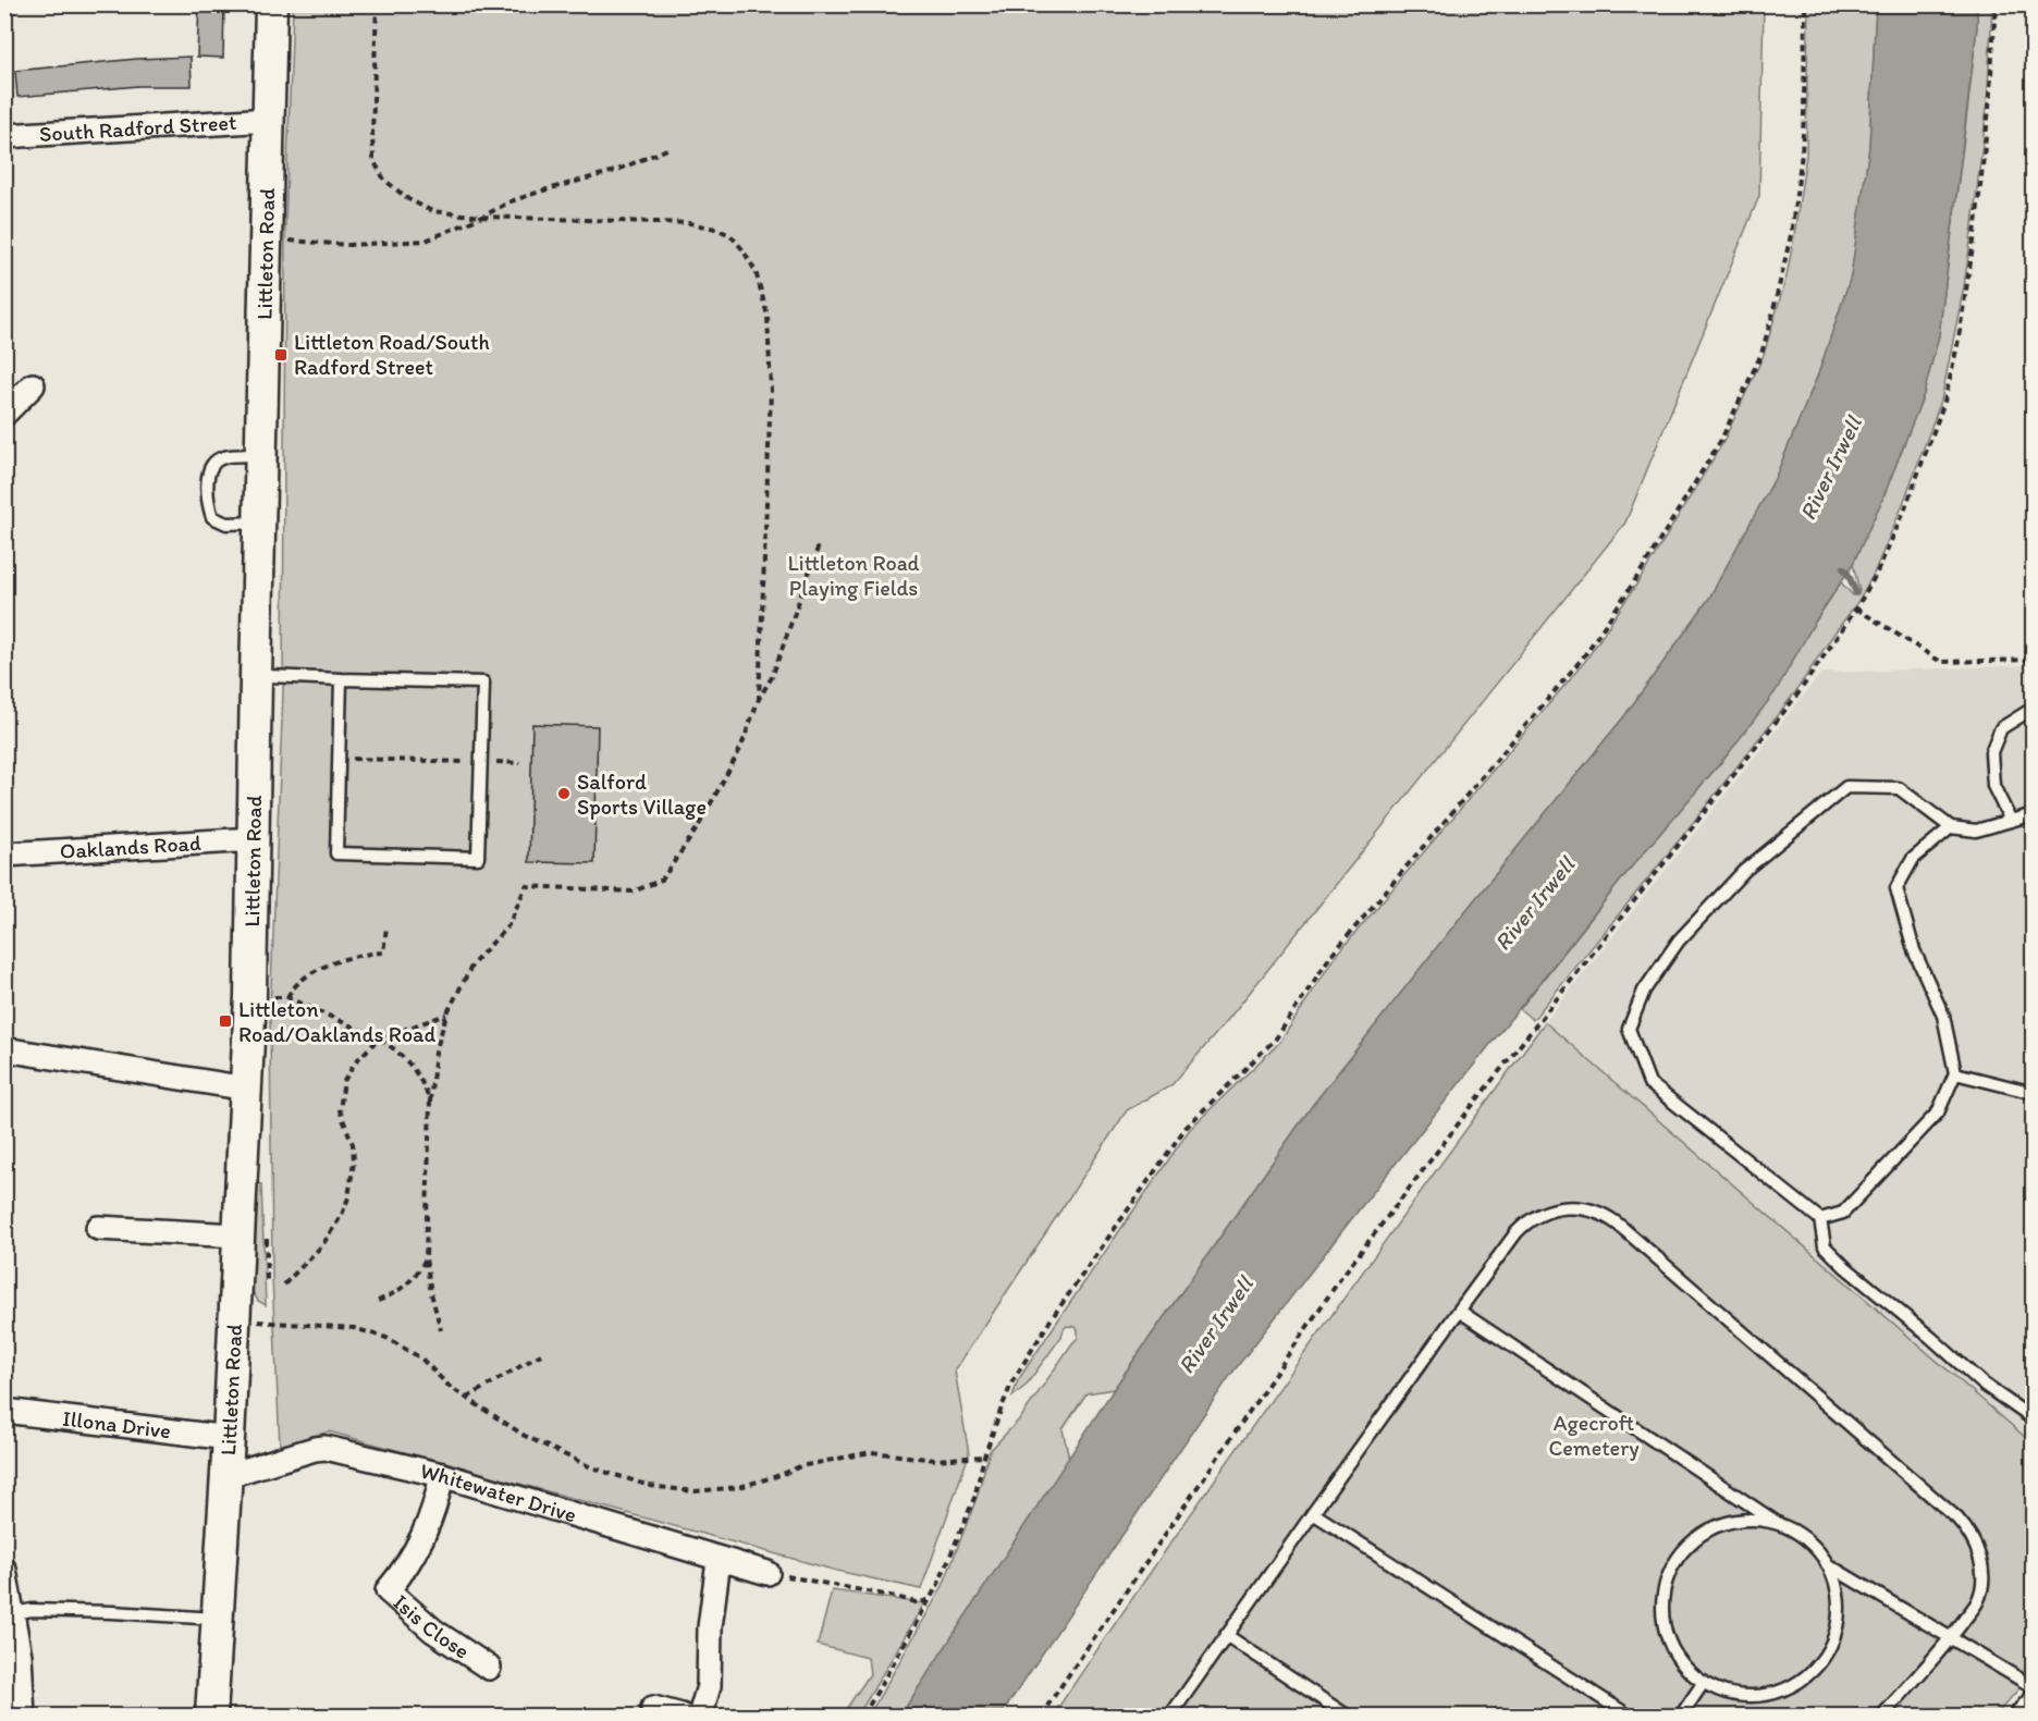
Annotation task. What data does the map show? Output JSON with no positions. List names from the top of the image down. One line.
{"streets":{"street":["South Radford Street","Littleton Road","Oaklands Road","Illona Drive","Whitewater Drive","Isis Close"]},"crossings":[["South Radford Street","Littleton Road"],["Littleton Road","Oaklands Road"],["Littleton Road","Illona Drive"],["Littleton Road","Whitewater Drive"],["Whitewater Drive","Isis Close"]],"water":["River Irwell"],"parks":["Littleton Road Playing Fields","Agecroft Cemetery"],"places":{"transit":["Littleton Road/South Radford Street","Littleton Road/Oaklands Road"],"other":["Salford Sports Village"]}}
